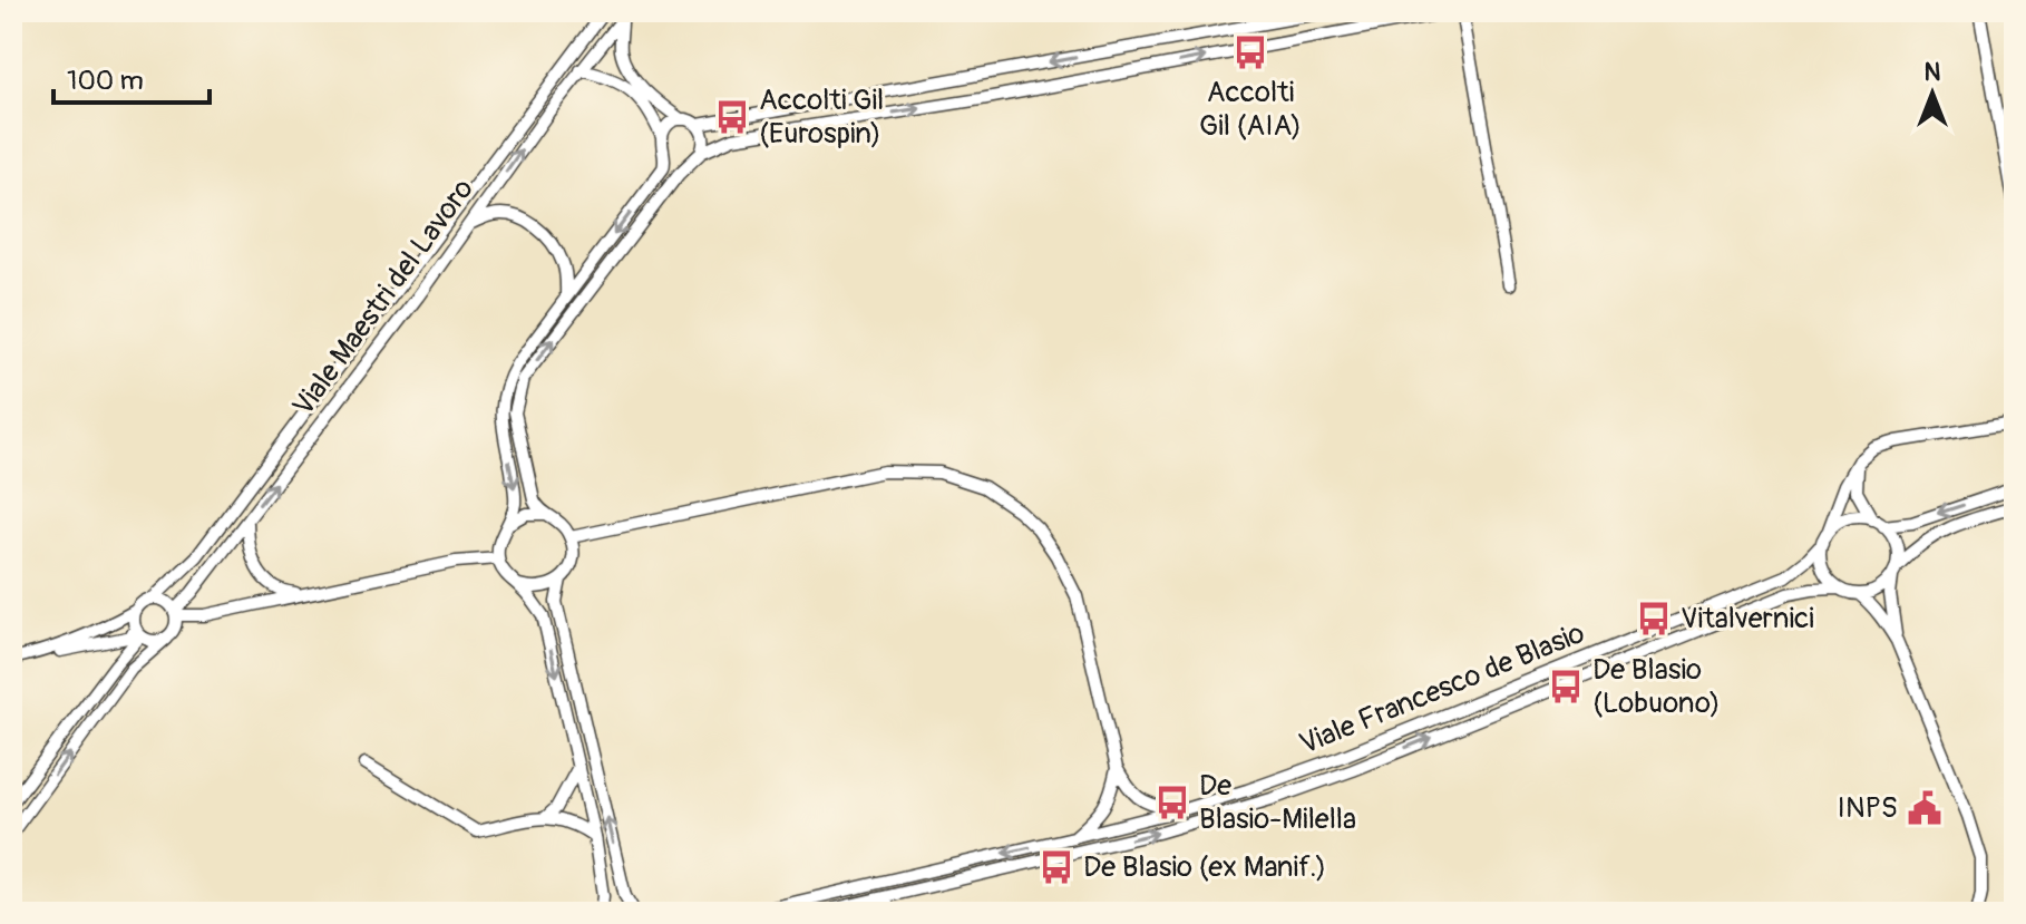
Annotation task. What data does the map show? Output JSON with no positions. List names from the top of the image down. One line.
{"streets":{"street":["Viale Maestri del Lavoro","Viale Francesco de Blasio"]},"places":{"bus stop":["Accolti Gil (AIA)","Accolti Gil (Eurospin)","Vitalvernici","De Blasio (Lobuono)","De Blasio-Milella","De Blasio (ex Manif.)"],"public building":["INPS"]},"scale_bar":"100 m","north":"top"}
